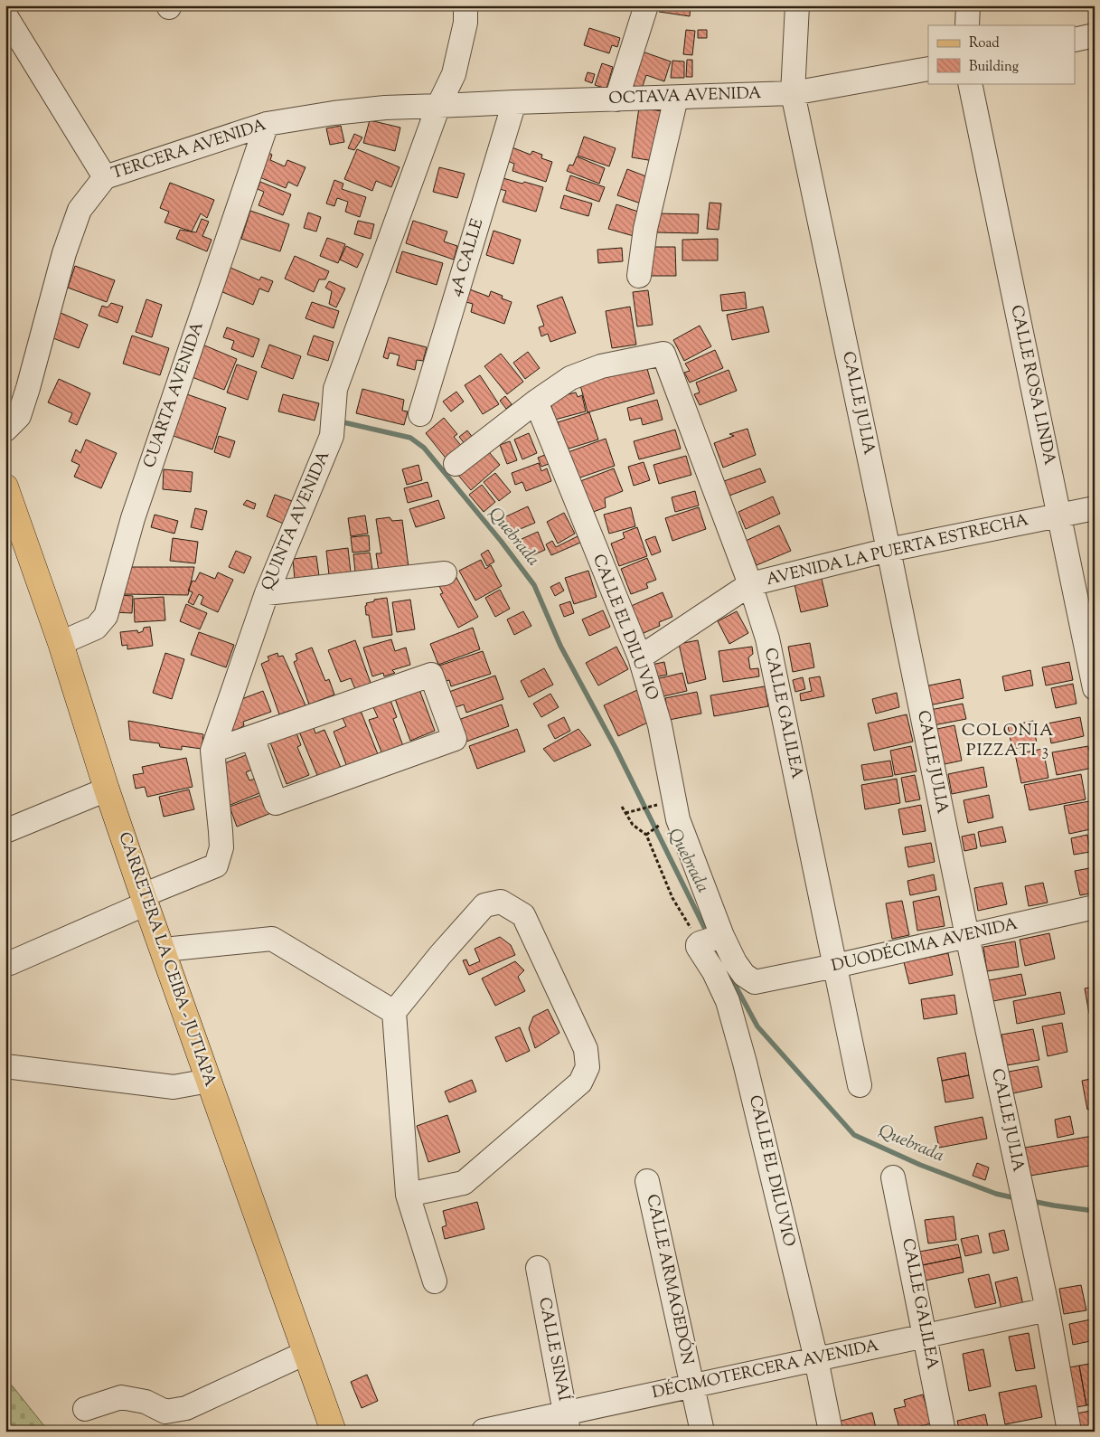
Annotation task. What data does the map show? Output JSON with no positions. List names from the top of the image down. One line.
{"streets":{"main road":["CARRETERA LA CEIBA - JUTIAPA"],"street":["OCTAVA AVENIDA","TERCERA AVENIDA","4A CALLE","CALLE ROSA LINDA","CUARTA AVENIDA","CALLE JULIA","QUINTA AVENIDA","AVENIDA LA PUERTA ESTRECHA","CALLE EL DILUVIO","CALLE GALILEA","DUODÉCIMA AVENIDA","CALLE ARMAGEDÓN","CALLE SINAÍ","DÉCIMOTERCERA AVENIDA"]},"crossings":[["OCTAVA AVENIDA","TERCERA AVENIDA"],["OCTAVA AVENIDA","4A CALLE"],["OCTAVA AVENIDA","CALLE JULIA"],["OCTAVA AVENIDA","QUINTA AVENIDA"],["TERCERA AVENIDA","CUARTA AVENIDA"],["TERCERA AVENIDA","QUINTA AVENIDA"],["CALLE ROSA LINDA","AVENIDA LA PUERTA ESTRECHA"],["CUARTA AVENIDA","CARRETERA LA CEIBA - JUTIAPA"],["CALLE JULIA","AVENIDA LA PUERTA ESTRECHA"],["CALLE JULIA","DUODÉCIMA AVENIDA"],["CALLE JULIA","DÉCIMOTERCERA AVENIDA"],["QUINTA AVENIDA","CARRETERA LA CEIBA - JUTIAPA"],["AVENIDA LA PUERTA ESTRECHA","CALLE EL DILUVIO"],["AVENIDA LA PUERTA ESTRECHA","CALLE GALILEA"],["CALLE EL DILUVIO","CALLE GALILEA"],["CALLE EL DILUVIO","DUODÉCIMA AVENIDA"],["CALLE EL DILUVIO","DÉCIMOTERCERA AVENIDA"],["CALLE GALILEA","DUODÉCIMA AVENIDA"],["CALLE GALILEA","DÉCIMOTERCERA AVENIDA"],["CALLE ARMAGEDÓN","DÉCIMOTERCERA AVENIDA"],["CALLE SINAÍ","DÉCIMOTERCERA AVENIDA"]],"districts":["COLONIA PIZZATI 3"],"water":["Quebrada"],"legend":["Road","Building"]}
